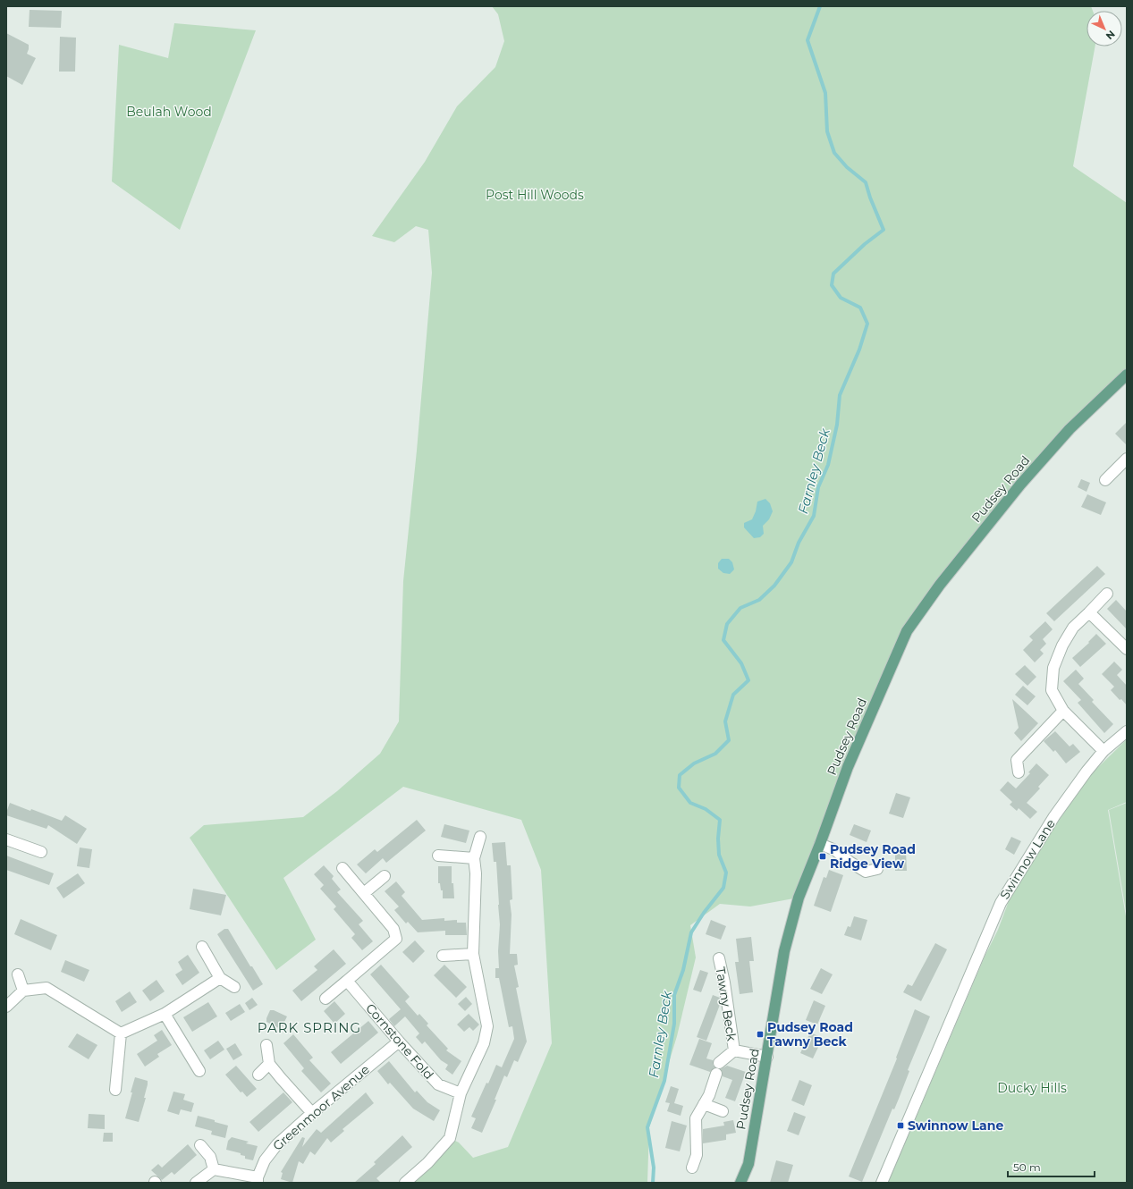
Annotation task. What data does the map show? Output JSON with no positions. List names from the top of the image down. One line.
{"streets":{"main road":["Pudsey Road"],"street":["Swinnow Lane","Tawny Beck","Cornstone Fold","Greenmoor Avenue"]},"crossings":[["Pudsey Road","Tawny Beck"],["Cornstone Fold","Greenmoor Avenue"]],"districts":["PARK SPRING"],"water":["Farnley Beck"],"parks":["Beulah Wood","Post Hill Woods","Ducky Hills"],"places":{"transit":["Pudsey Road Ridge View","Pudsey Road Tawny Beck","Swinnow Lane"]},"scale_bar":"50 m","north":"bottom right"}
